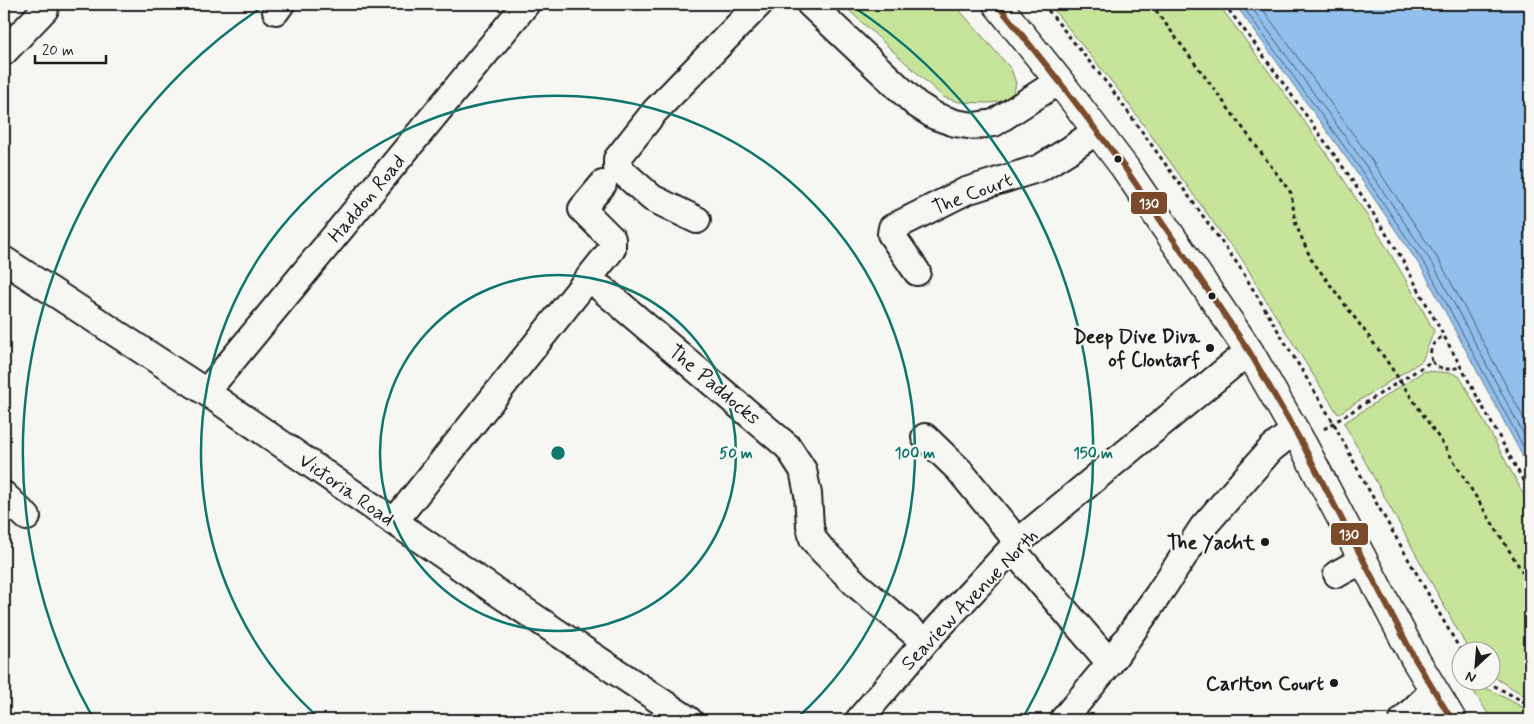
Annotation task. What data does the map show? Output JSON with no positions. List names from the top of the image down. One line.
{"streets":{"street":["The Court","Haddon Road","The Paddocks","Victoria Road","Seaview Avenue North"]},"crossings":[["Haddon Road","Victoria Road"],["The Paddocks","Seaview Avenue North"]],"places":["Deep Dive Diva of Clontarf","The Yacht","Carlton Court"],"lines":["transit line 130"],"scale_bar":"20 m","north":"bottom left","rings":["50 m","100 m","150 m"]}
